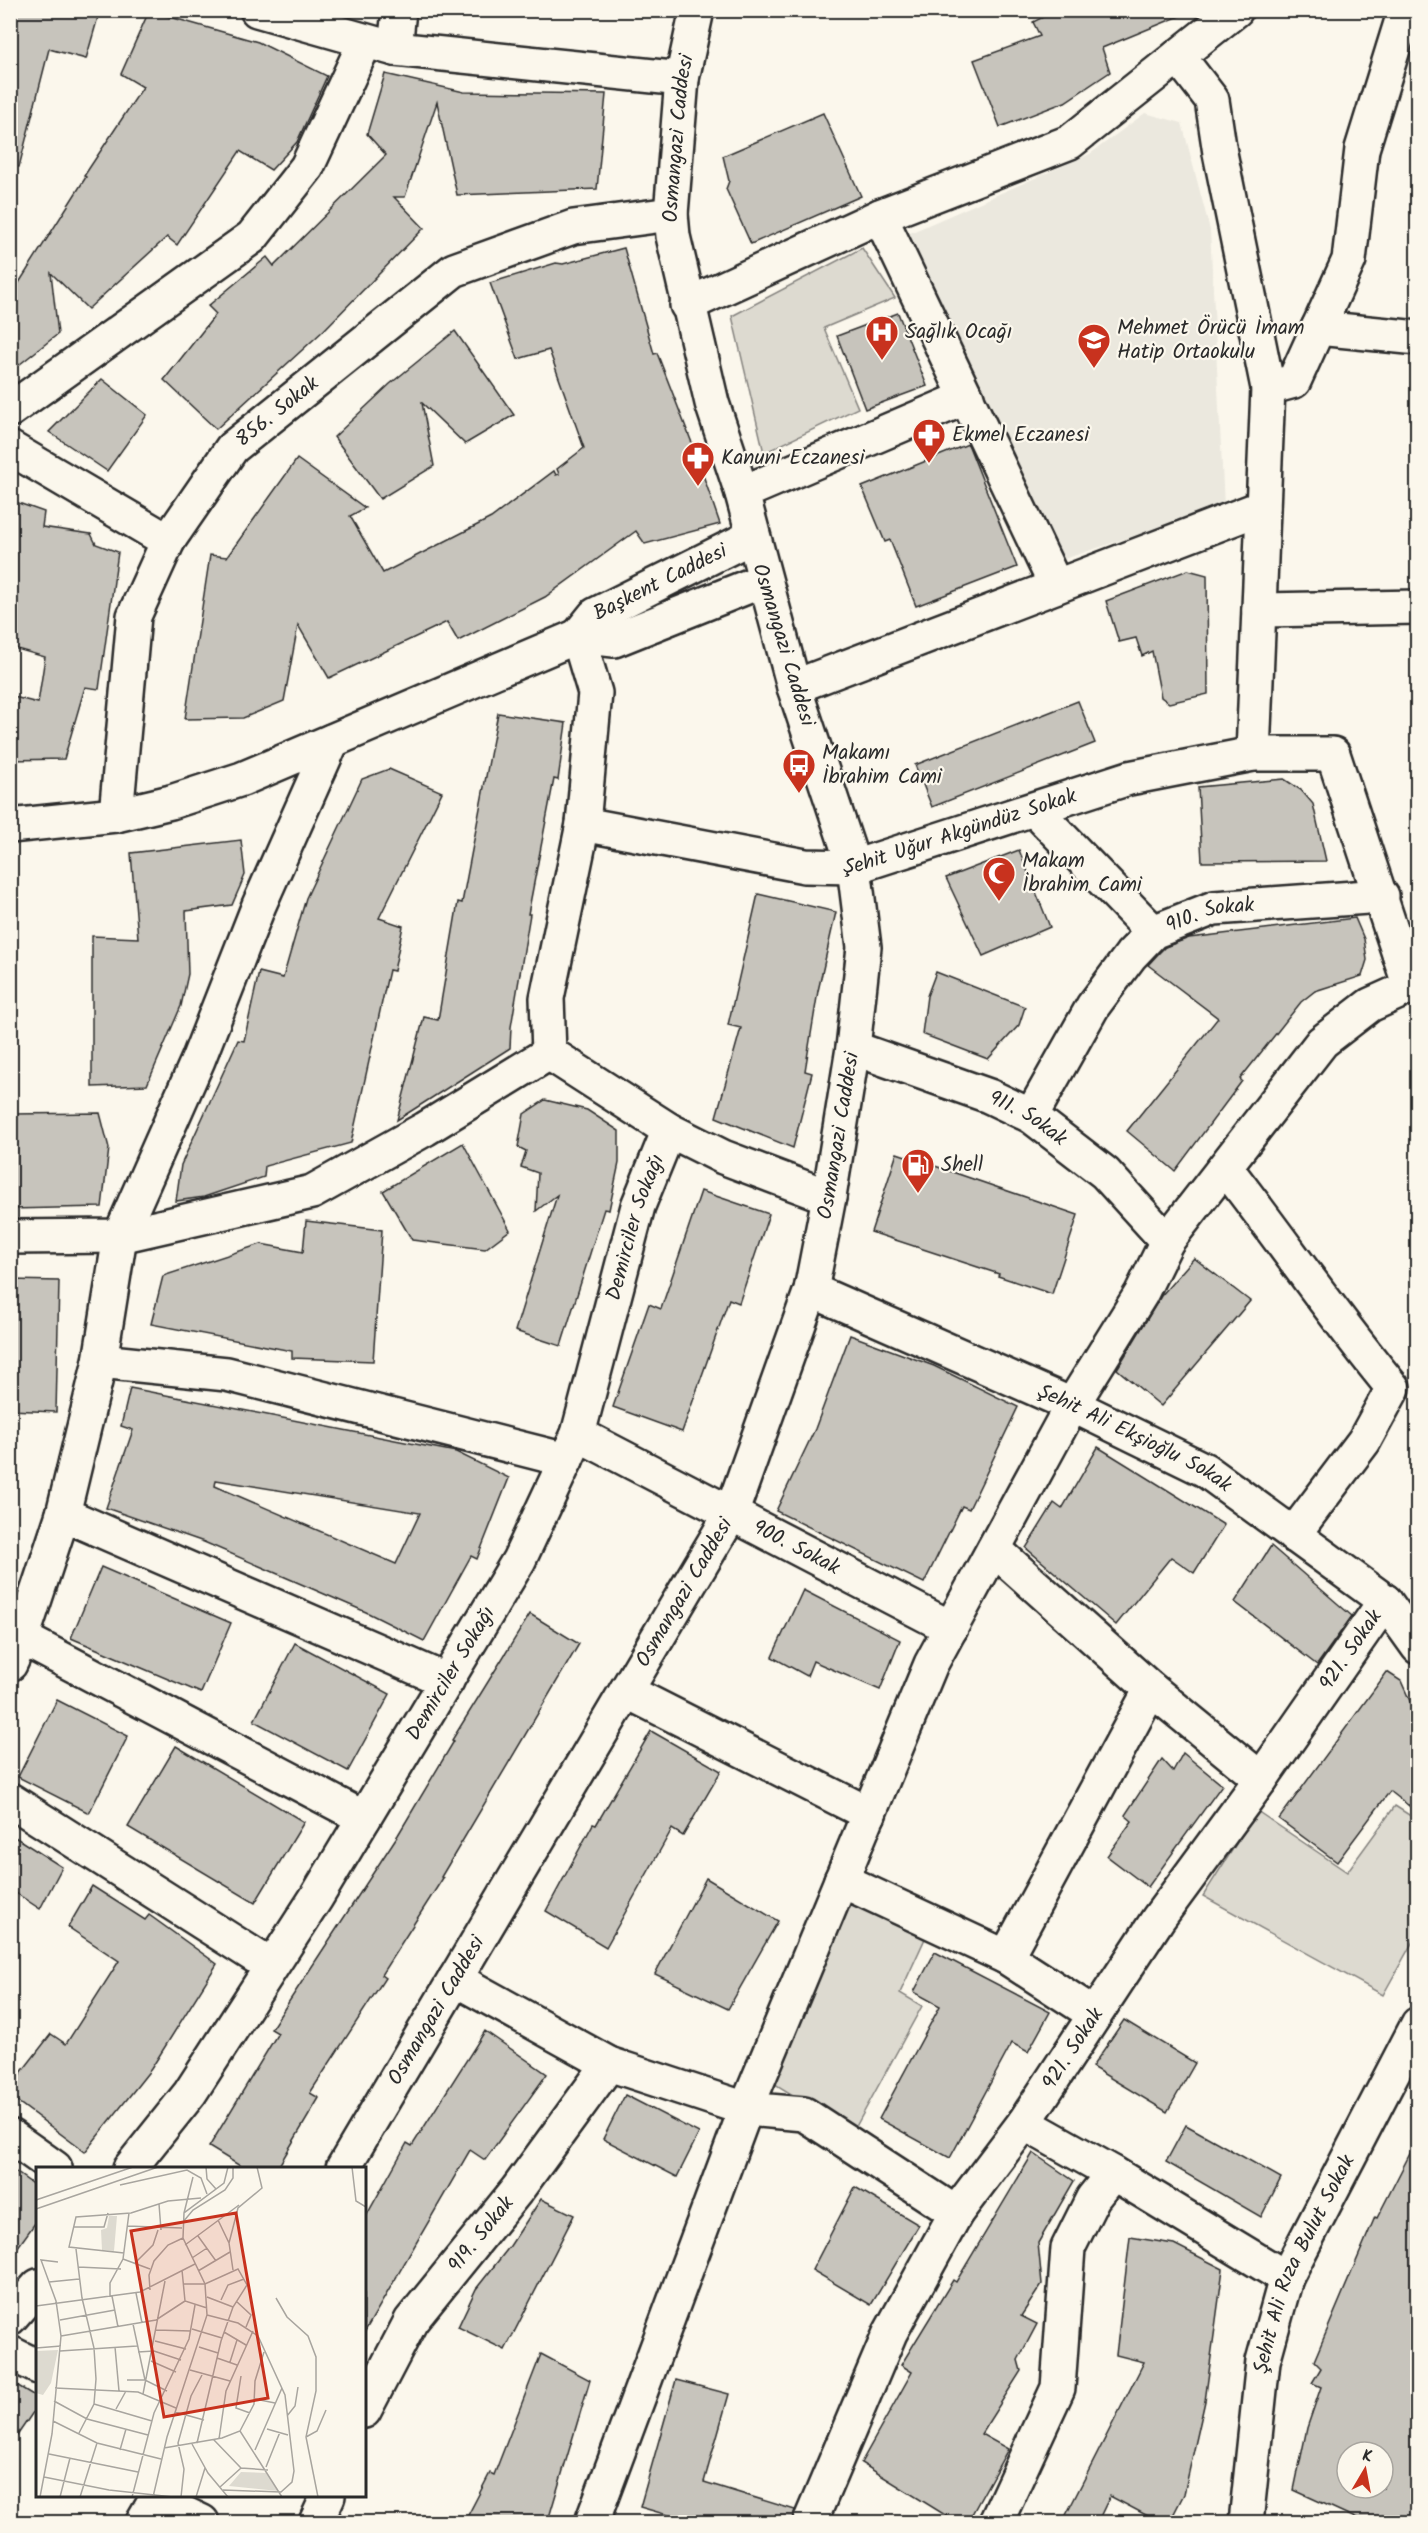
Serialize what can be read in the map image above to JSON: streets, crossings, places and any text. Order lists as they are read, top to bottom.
{
  "streets": {
    "street": [
      "Osmangazi Caddesi",
      "856. Sokak",
      "Başkent Caddesi",
      "Şehit Uğur Akgündüz Sokak",
      "910. Sokak",
      "911. Sokak",
      "Demirciler Sokağı",
      "Şehit Ali Ekşioğlu Sokak",
      "900. Sokak",
      "921. Sokak",
      "919. Sokak",
      "Şehit Ali Rıza Bulut Sokak"
    ]
  },
  "crossings": [
    ["Osmangazi Caddesi", "856. Sokak"],
    ["Osmangazi Caddesi", "Başkent Caddesi"],
    ["Osmangazi Caddesi", "Şehit Uğur Akgündüz Sokak"],
    ["Osmangazi Caddesi", "911. Sokak"],
    ["Osmangazi Caddesi", "Şehit Ali Ekşioğlu Sokak"],
    ["Osmangazi Caddesi", "900. Sokak"],
    ["Şehit Uğur Akgündüz Sokak", "910. Sokak"],
    ["910. Sokak", "911. Sokak"],
    ["Demirciler Sokağı", "900. Sokak"],
    ["Şehit Ali Ekşioğlu Sokak", "921. Sokak"]
  ],
  "places": {
    "hospital": ["Sağlık Ocağı"],
    "school or university": ["Mehmet Örücü İmam Hatip Ortaokulu"],
    "pharmacy": ["Ekmel Eczanesi", "Kanuni Eczanesi"],
    "bus stop": ["Makamı İbrahim Cami"],
    "mosque": ["Makam İbrahim Cami"],
    "fuel station": ["Shell"]
  },
  "north": "top"
}
